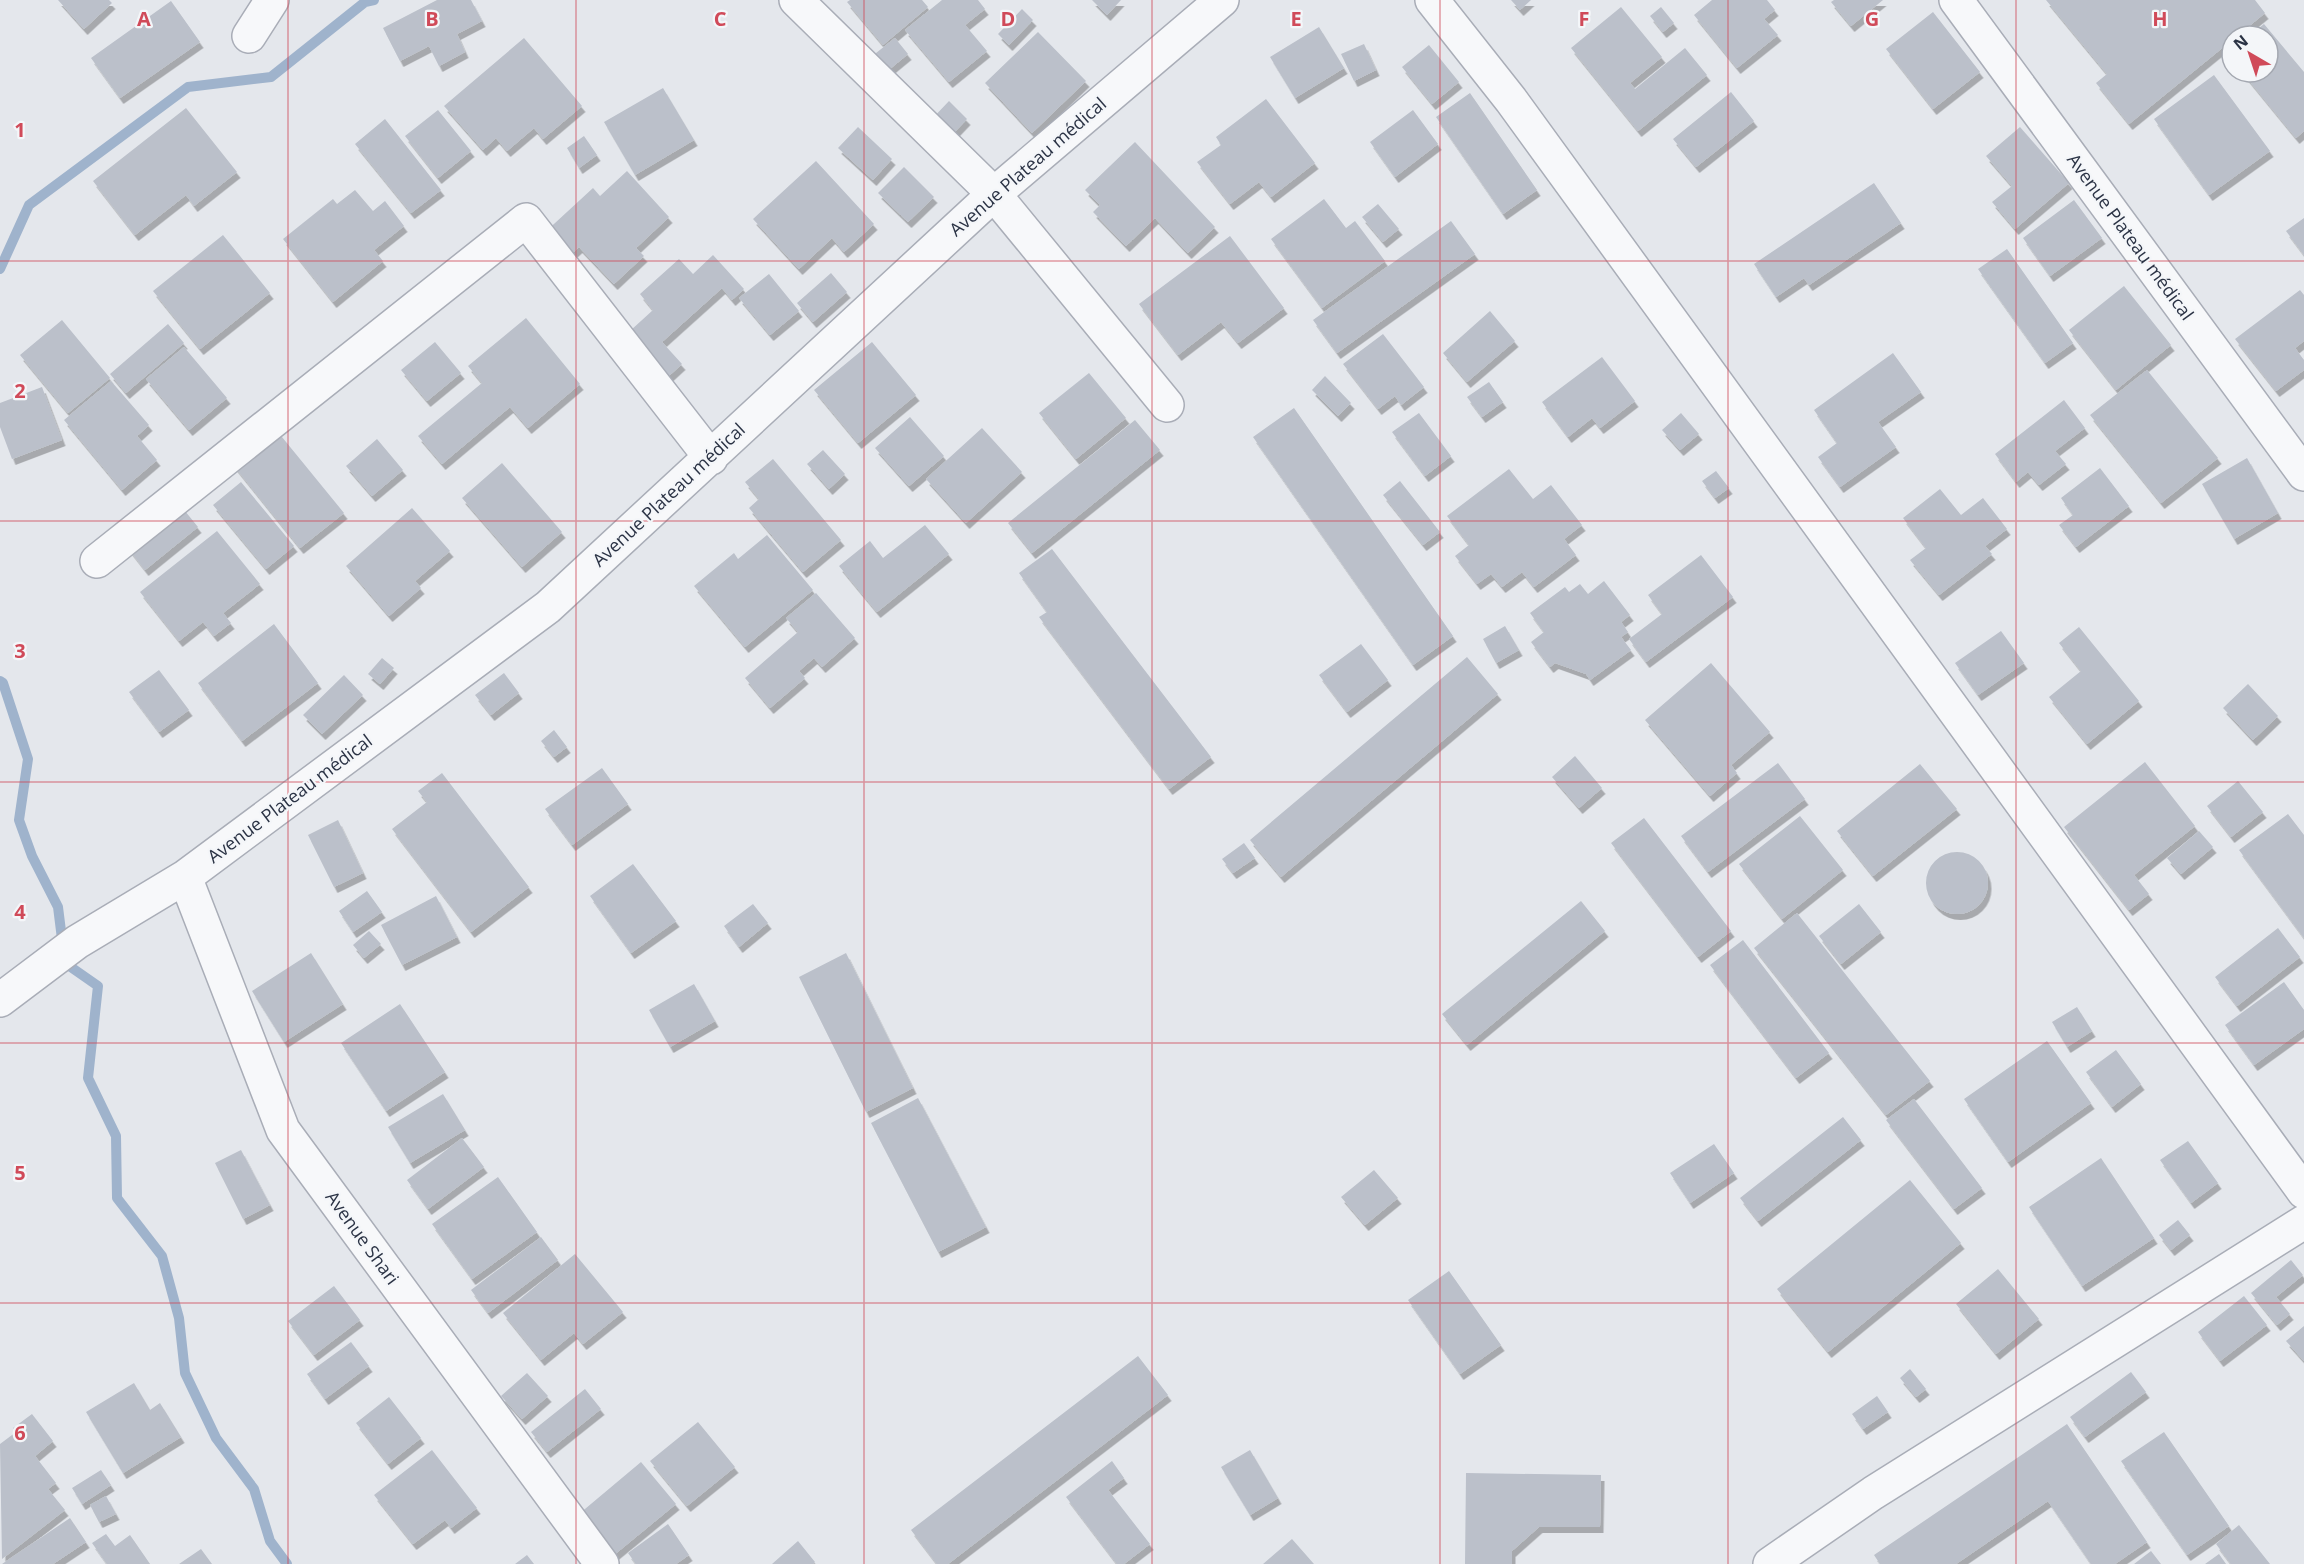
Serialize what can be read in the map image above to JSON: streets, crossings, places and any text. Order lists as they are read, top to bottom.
{
  "streets": {
    "street": ["Avenue Plateau médical", "Avenue Shari"]
  },
  "crossings": [
    ["Avenue Plateau médical", "Avenue Shari"]
  ],
  "north": "top left",
  "grid": {
    "columns": [
      "A",
      "B",
      "C",
      "D",
      "E",
      "F",
      "G",
      "H"
    ],
    "rows": [
      "1",
      "2",
      "3",
      "4",
      "5",
      "6"
    ]
  }
}
